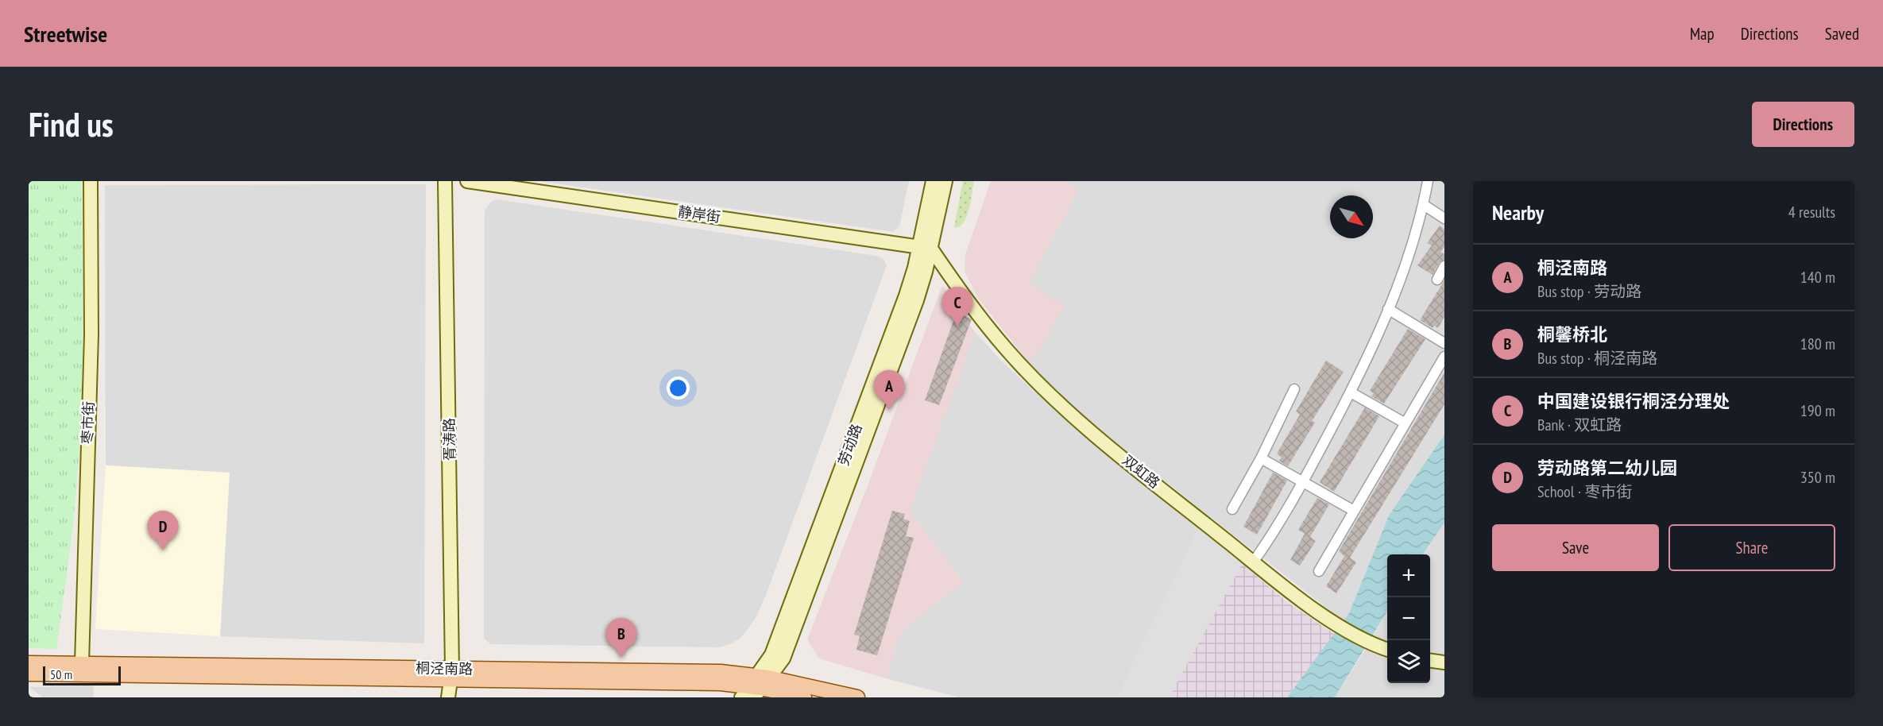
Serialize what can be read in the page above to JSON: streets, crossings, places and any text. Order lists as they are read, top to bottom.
{
  "streets": {
    "main road": ["桐泾南路"],
    "street": [
      "静岸街",
      "枣市街",
      "胥涛路",
      "劳动路",
      "双虹路"
    ]
  },
  "crossings": [
    ["静岸街", "劳动路"],
    ["静岸街", "双虹路"],
    ["枣市街", "桐泾南路"],
    ["胥涛路", "桐泾南路"],
    ["劳动路", "双虹路"],
    ["劳动路", "桐泾南路"]
  ],
  "scale_bar": "50 m",
  "north": "bottom right",
  "page": {
    "header": "Streetwise",
    "nav": ["Map", "Directions", "Saved"],
    "buttons": [
      "Directions",
      ["Save", "Share"]
    ],
    "title": "Find us",
    "heading": ["Nearby", "4 results"],
    "list": [
      {
        "mark": "A",
        "name": "桐泾南路",
        "note": "Bus stop · 劳动路",
        "value": "140 m"
      },
      {
        "mark": "B",
        "name": "桐馨桥北",
        "note": "Bus stop · 桐泾南路",
        "value": "180 m"
      },
      {
        "mark": "C",
        "name": "中国建设银行桐泾分理处",
        "note": "Bank · 双虹路",
        "value": "190 m"
      },
      {
        "mark": "D",
        "name": "劳动路第二幼儿园",
        "note": "School · 枣市街",
        "value": "350 m"
      }
    ],
    "pins": [
      "C",
      "A",
      "D",
      "B"
    ],
    "map_buttons": ["+", "−"],
    "scale": "50 m"
  }
}
